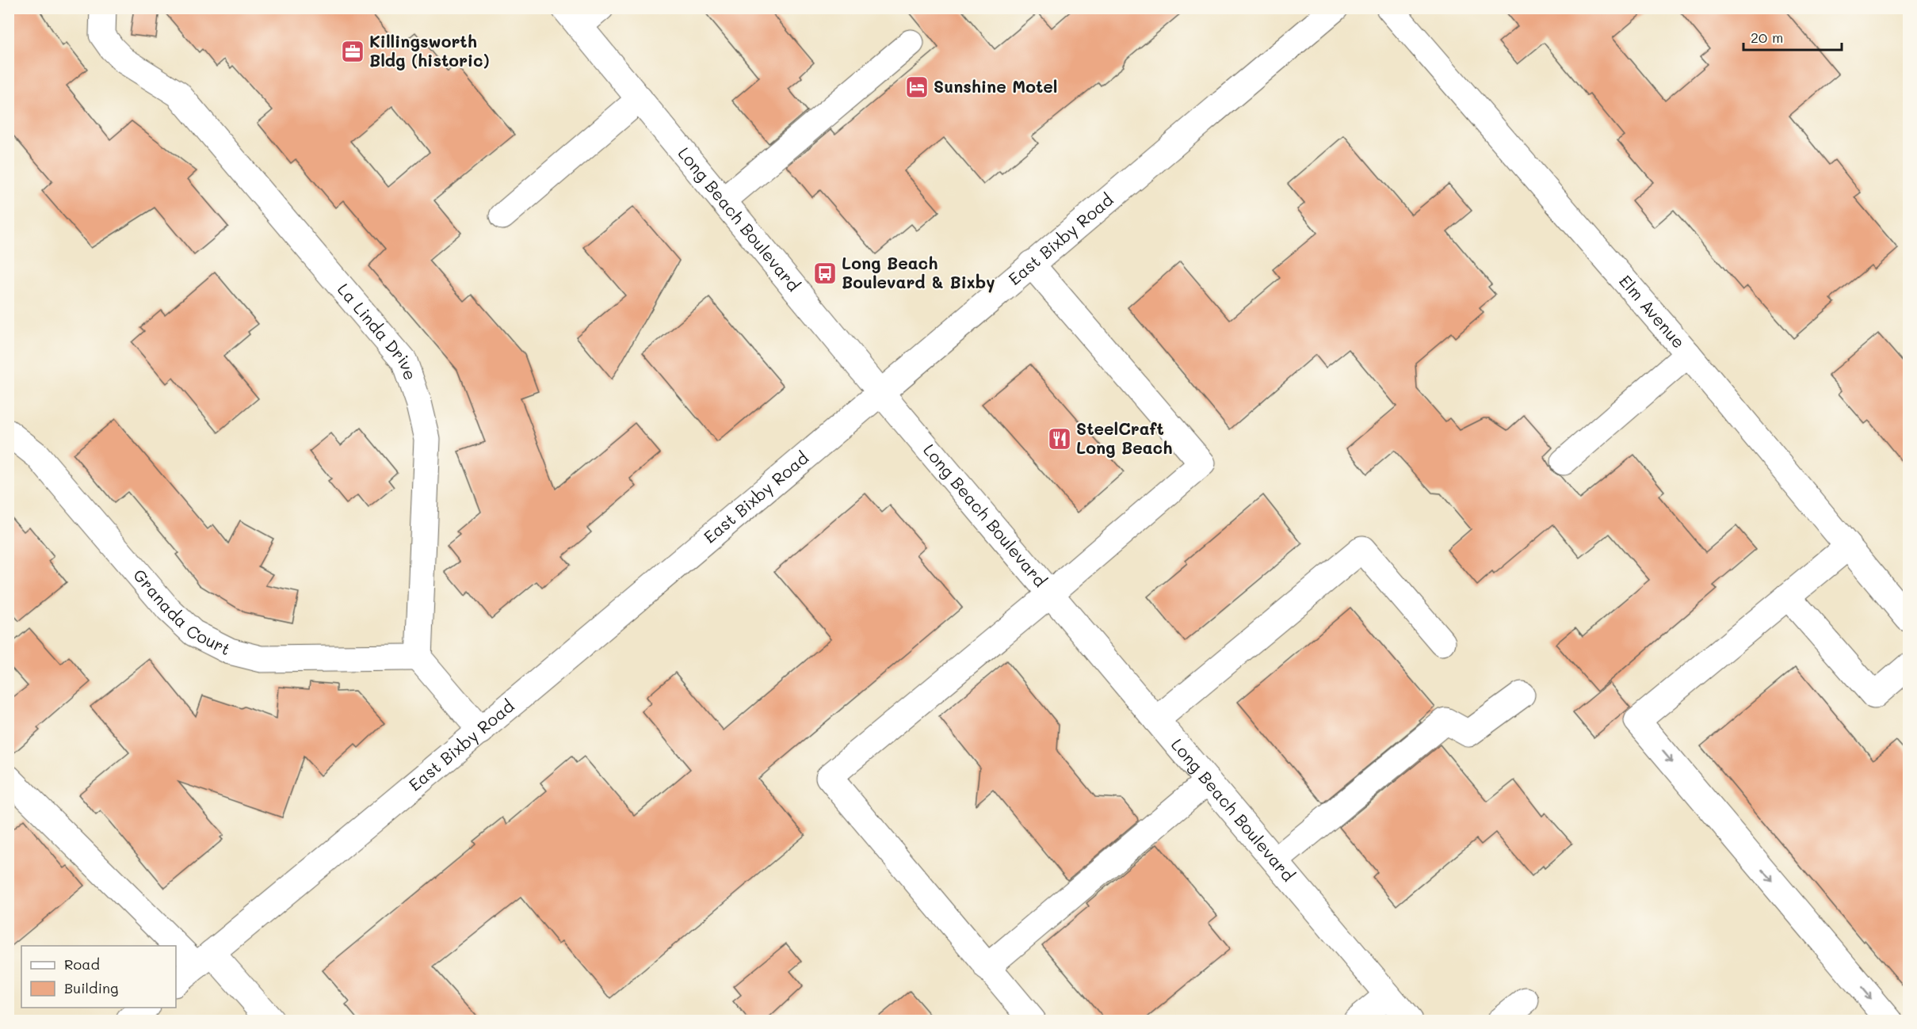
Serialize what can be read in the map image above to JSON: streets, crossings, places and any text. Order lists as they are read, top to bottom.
{
  "streets": {
    "street": [
      "Long Beach Boulevard",
      "East Bixby Road",
      "Elm Avenue",
      "La Linda Drive",
      "Granada Court"
    ]
  },
  "crossings": [
    ["Long Beach Boulevard", "East Bixby Road"],
    ["La Linda Drive", "Granada Court"]
  ],
  "places": {
    "office": ["Killingsworth Bldg (historic)"],
    "hotel": ["Sunshine Motel"],
    "bus stop": ["Long Beach Boulevard & Bixby"],
    "restaurant": ["SteelCraft Long Beach"]
  },
  "legend": ["Road", "Building"],
  "scale_bar": "20 m"
}
